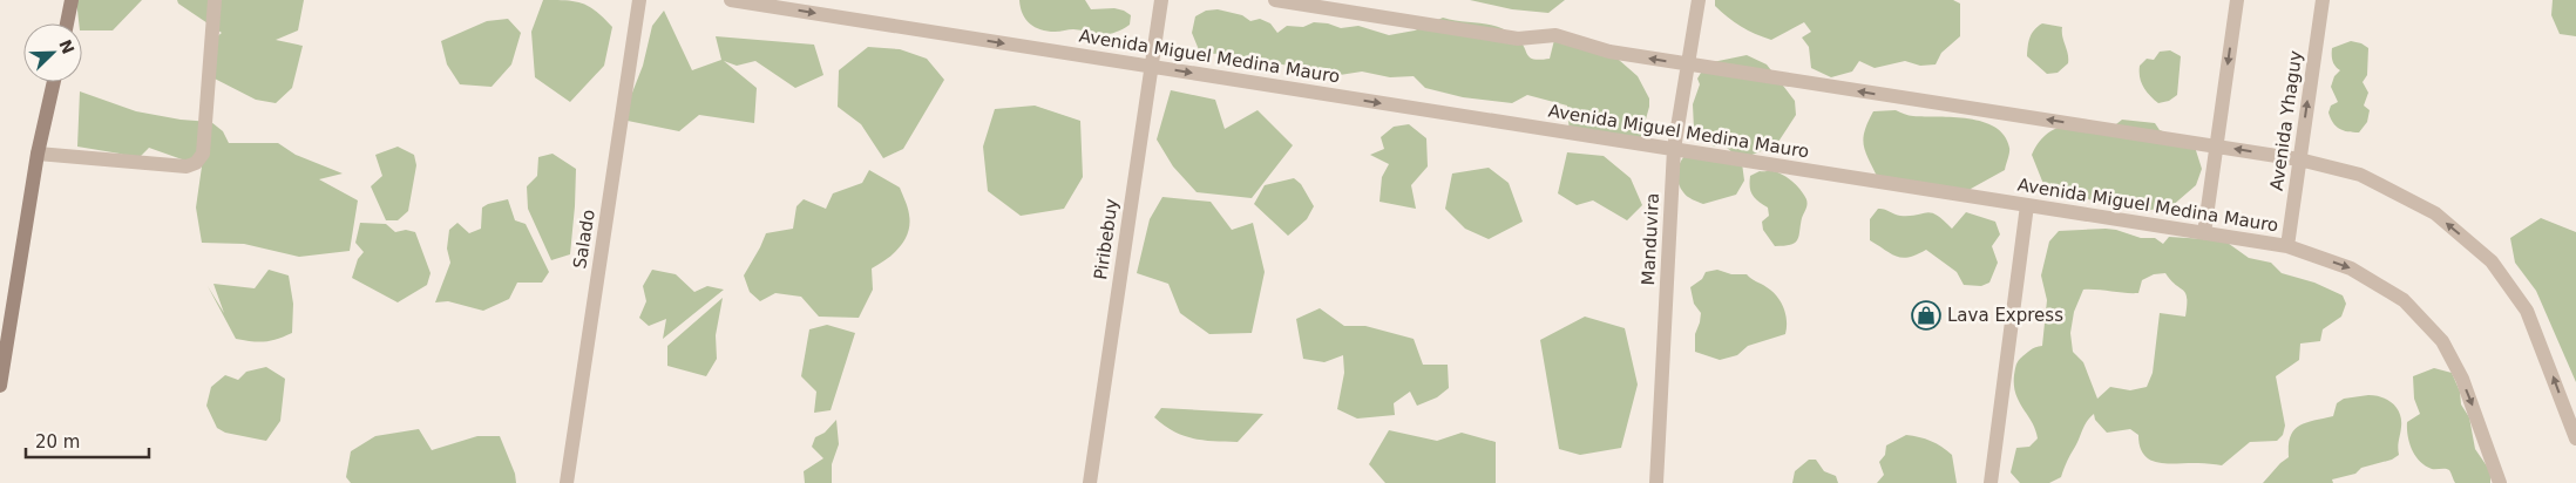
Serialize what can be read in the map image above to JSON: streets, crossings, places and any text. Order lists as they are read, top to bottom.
{
  "streets": {
    "street": [
      "Avenida Miguel Medina Mauro",
      "Avenida Yhaguy",
      "Salado",
      "Piribebuy",
      "Manduvira"
    ]
  },
  "crossings": [
    ["Avenida Miguel Medina Mauro", "Avenida Yhaguy"],
    ["Avenida Miguel Medina Mauro", "Piribebuy"],
    ["Avenida Miguel Medina Mauro", "Manduvira"]
  ],
  "places": {
    "shop": ["Lava Express"]
  },
  "scale_bar": "20 m",
  "north": "top right"
}
